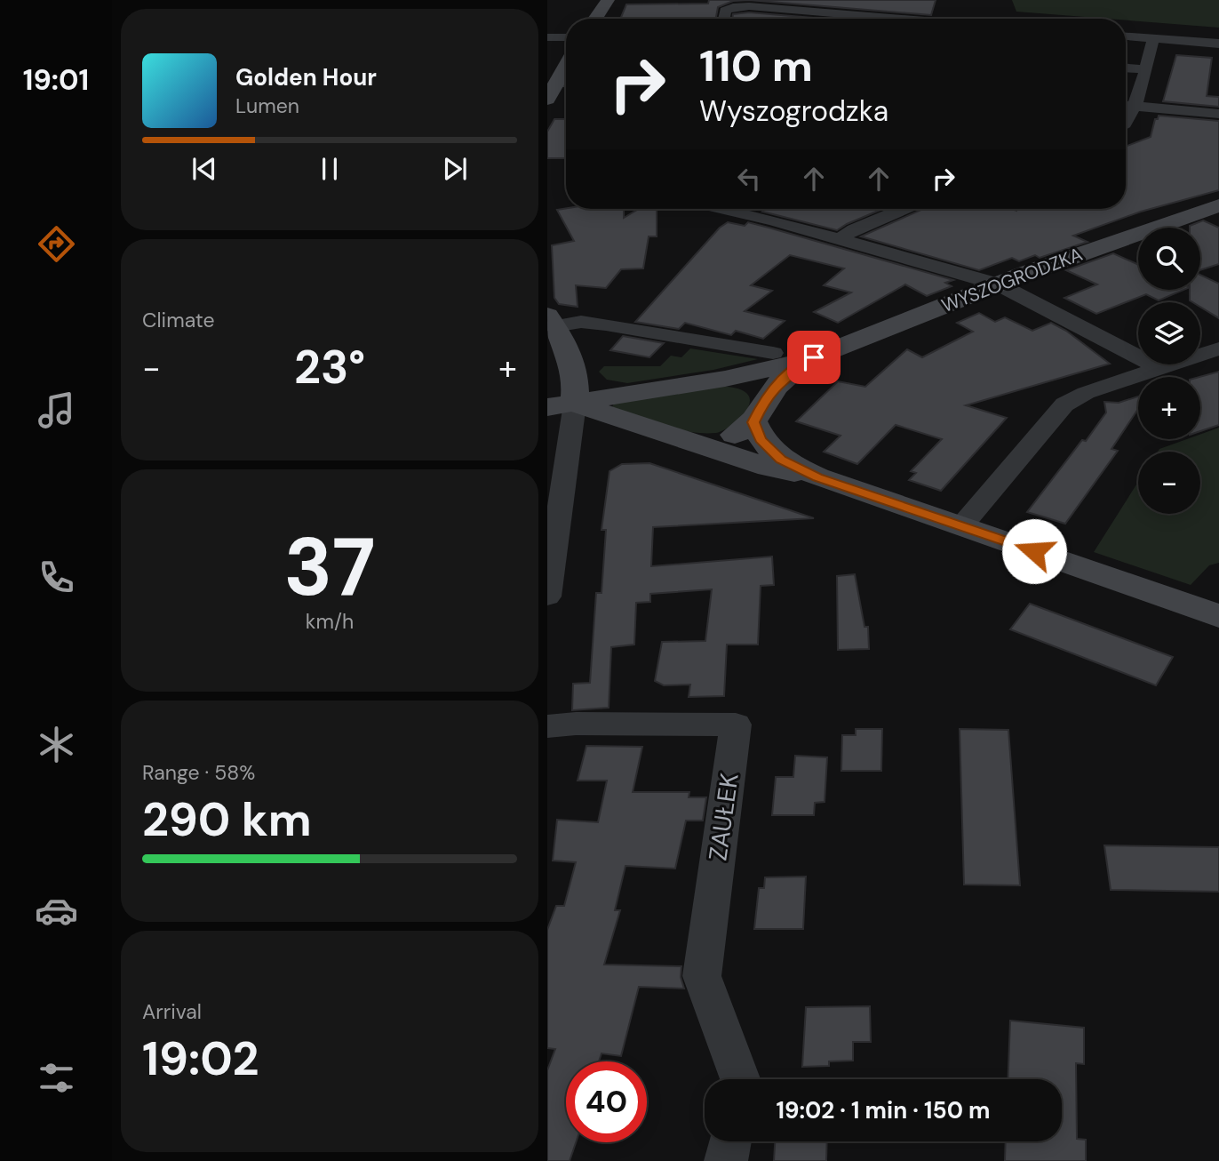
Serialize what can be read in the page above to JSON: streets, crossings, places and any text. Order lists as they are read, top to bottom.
{
  "streets": {
    "main road": ["WYSZOGRODZKA"],
    "street": ["ZAUŁEK"]
  },
  "page": {
    "tabs": "19:01",
    "turn": ["110 m", "Wyszogrodzka"],
    "song": ["Golden Hour", "Lumen"],
    "map_buttons": ["+", "−"],
    "tile": [
      "Climate",
      ["37", "km/h"],
      ["Range · 58%", "290 km"],
      ["Arrival", "19:02"]
    ],
    "heat": ["−", "23°", "+"],
    "limit": "40",
    "trip": "19:02 · 1 min · 150 m"
  }
}
